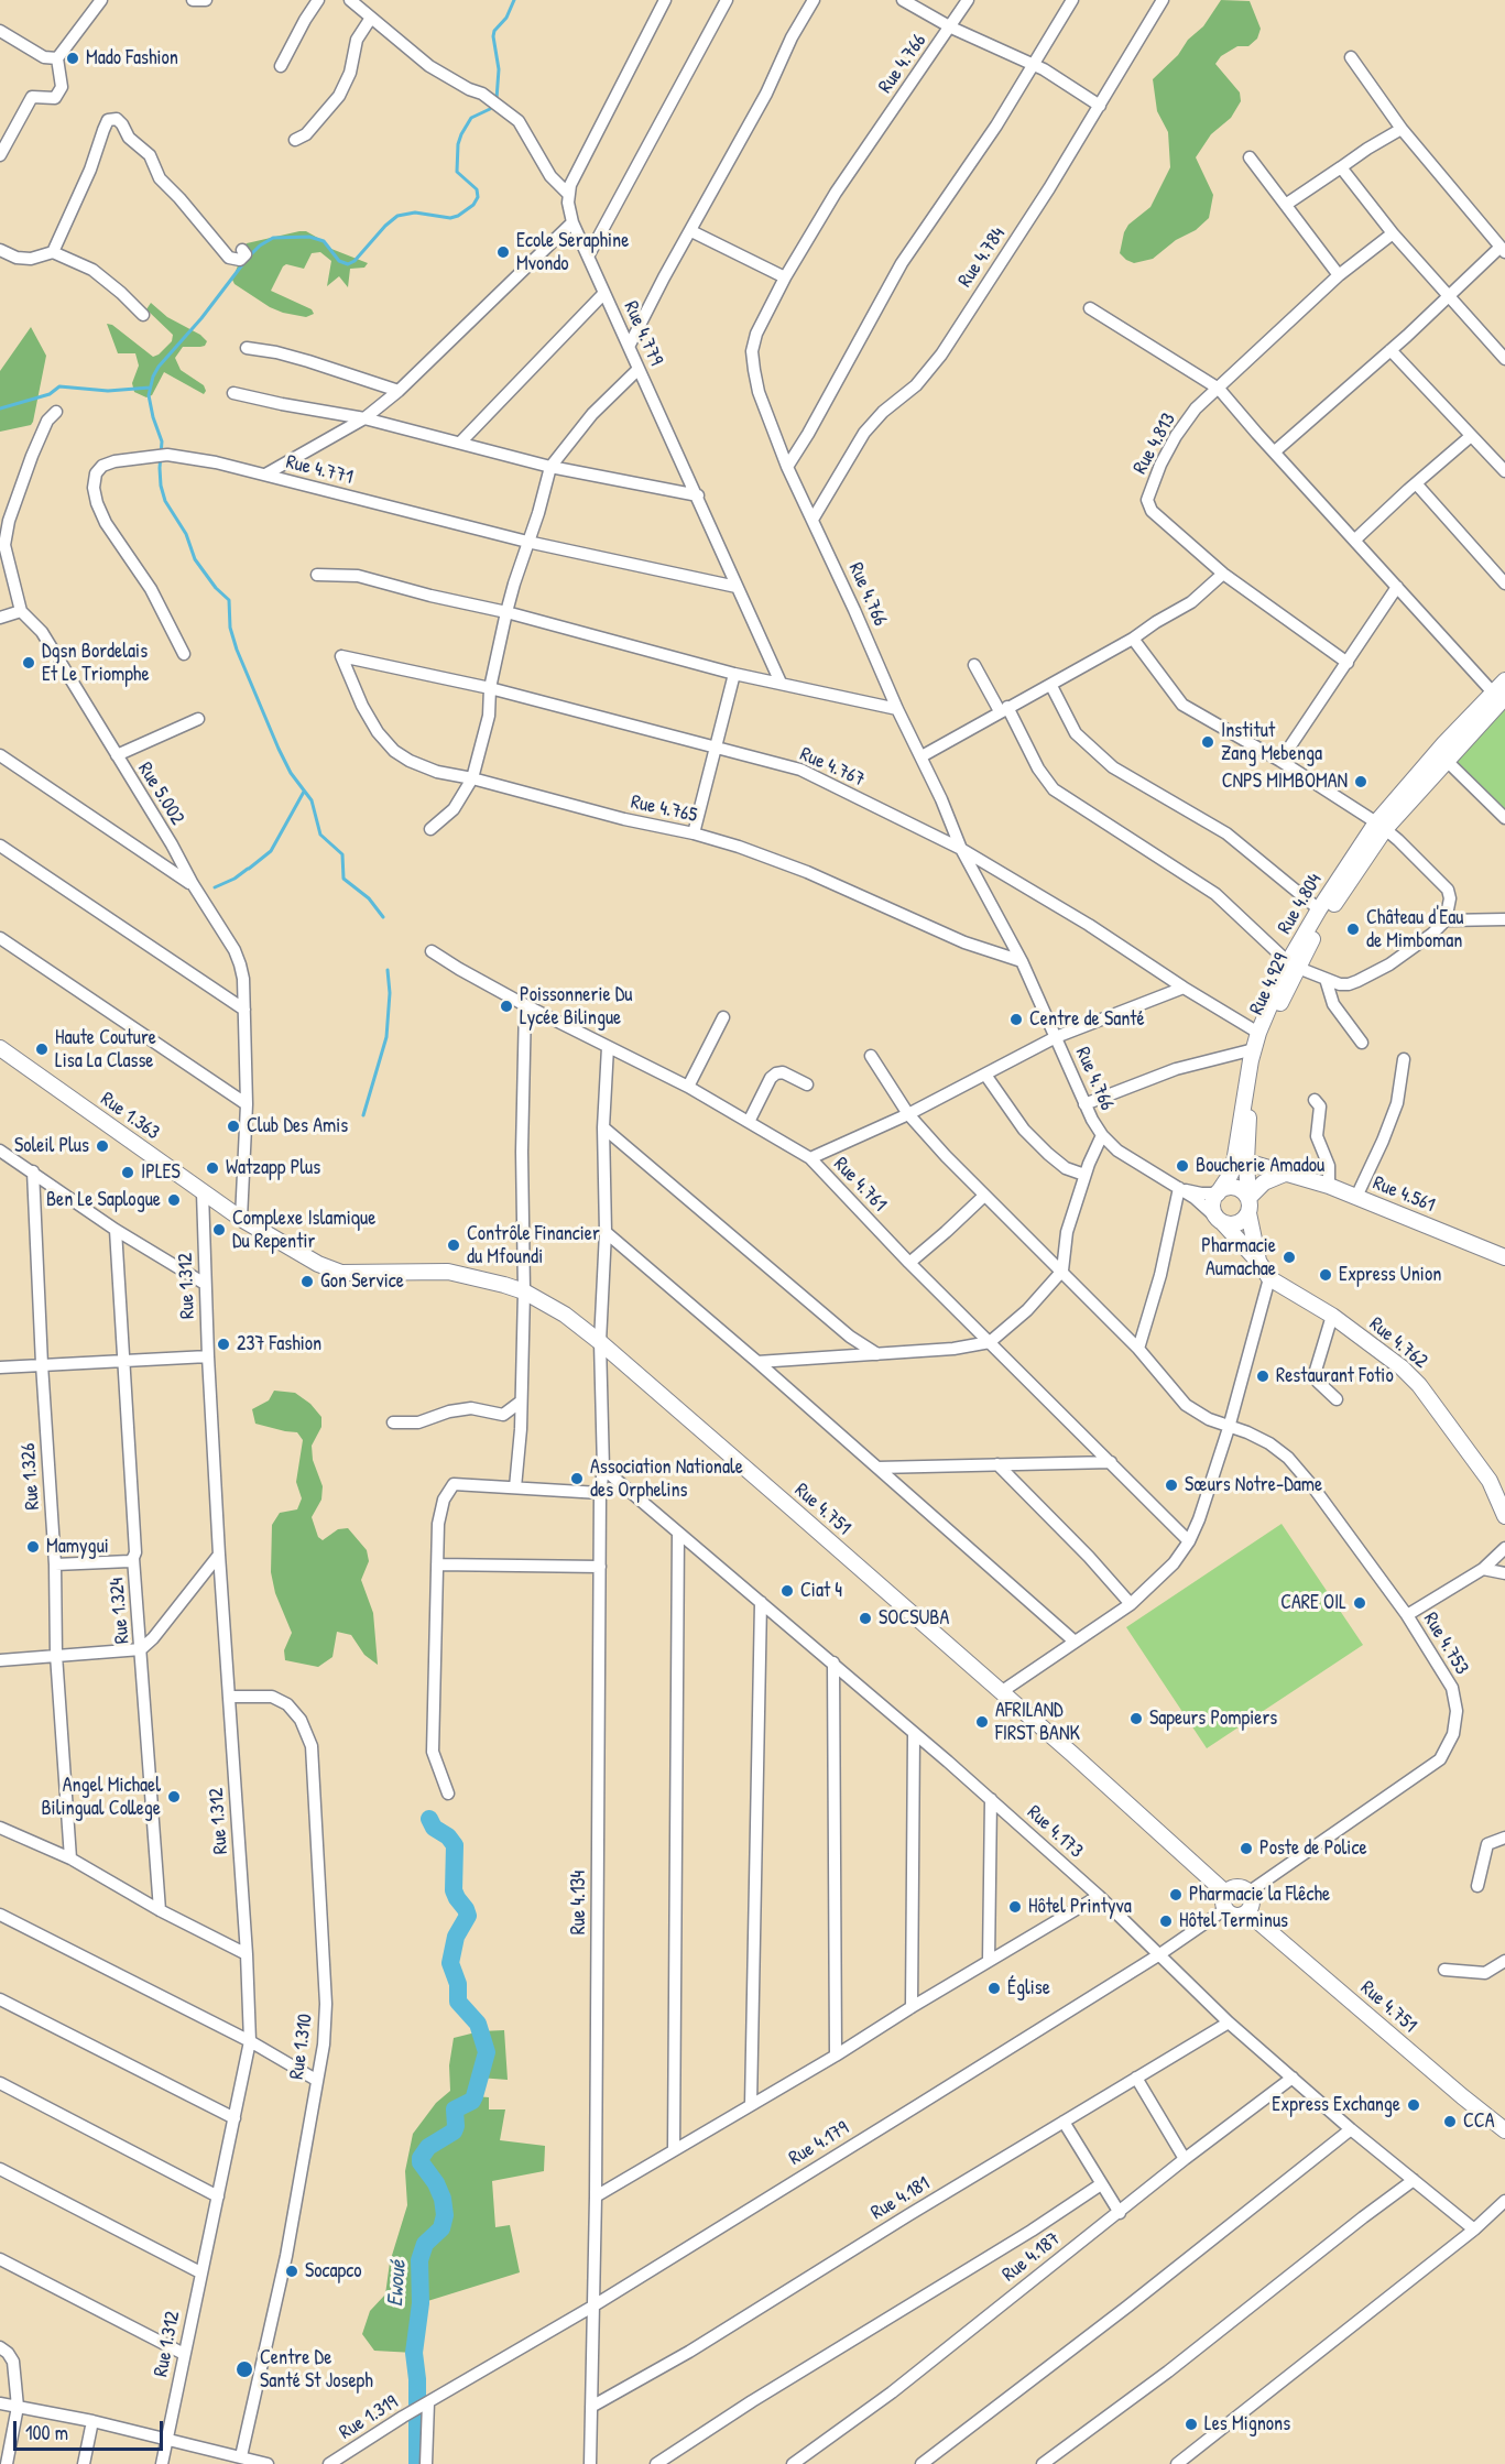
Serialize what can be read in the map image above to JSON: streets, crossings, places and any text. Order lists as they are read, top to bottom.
{
  "streets": {
    "main road": [
      "Rue 4.804",
      "Rue 4.929",
      "Rue 1.363",
      "Rue 4.561",
      "Rue 4.762",
      "Rue 4.751"
    ],
    "street": [
      "Rue 4.766",
      "Rue 4.784",
      "Rue 4.779",
      "Rue 4.813",
      "Rue 4.771",
      "Rue 4.767",
      "Rue 5.002",
      "Rue 4.765",
      "Rue 4.761",
      "Rue 1.312",
      "Rue 1.326",
      "Rue 1.324",
      "Rue 4.753",
      "Rue 4.173",
      "Rue 4.134",
      "Rue 1.310",
      "Rue 4.179",
      "Rue 4.181",
      "Rue 4.187",
      "Rue 1.319"
    ]
  },
  "crossings": [
    ["Rue 4.766", "Rue 4.784"],
    ["Rue 4.766", "Rue 4.767"],
    ["Rue 4.766", "Rue 4.765"],
    ["Rue 4.766", "Rue 4.804"],
    ["Rue 4.766", "Rue 4.929"],
    ["Rue 4.779", "Rue 4.771"],
    ["Rue 4.767", "Rue 4.765"],
    ["Rue 4.767", "Rue 4.804"],
    ["Rue 5.002", "Rue 1.363"],
    ["Rue 4.804", "Rue 4.929"],
    ["Rue 4.929", "Rue 4.561"],
    ["Rue 4.929", "Rue 4.762"],
    ["Rue 1.363", "Rue 1.312"],
    ["Rue 1.363", "Rue 4.751"],
    ["Rue 4.761", "Rue 4.134"],
    ["Rue 1.312", "Rue 1.310"],
    ["Rue 4.751", "Rue 4.753"],
    ["Rue 4.751", "Rue 4.134"],
    ["Rue 4.751", "Rue 4.179"],
    ["Rue 4.753", "Rue 4.179"],
    ["Rue 4.173", "Rue 4.134"],
    ["Rue 4.173", "Rue 4.179"],
    ["Rue 4.173", "Rue 4.181"],
    ["Rue 4.173", "Rue 4.187"],
    ["Rue 4.134", "Rue 4.179"],
    ["Rue 4.134", "Rue 4.181"],
    ["Rue 4.179", "Rue 1.319"]
  ],
  "water": ["Ewoué"],
  "places": [
    "Mado Fashion",
    "Ecole Seraphine Mvondo",
    "Dgsn Bordelais Et Le Triomphe",
    "Institut Zang Mebenga",
    "CNPS MIMBOMAN",
    "Château d'Eau de Mimboman",
    "Poissonnerie Du Lycée Bilingue",
    "Centre de Santé",
    "Haute Couture Lisa La Classe",
    "Club Des Amis",
    "Soleil Plus",
    "Boucherie Amadou",
    "Watzapp Plus",
    "IPLES",
    "Ben Le Saplogue",
    "Complexe Islamique Du Repentir",
    "Contrôle Financier du Mfoundi",
    "Pharmacie Aumachae",
    "Express Union",
    "Gon Service",
    "237 Fashion",
    "Restaurant Fotio",
    "Association Nationale des Orphelins",
    "Sœurs Notre-Dame",
    "Mamygui",
    "Ciat 4",
    "CARE OIL",
    "SOCSUBA",
    "Sapeurs Pompiers",
    "AFRILAND FIRST BANK",
    "Angel Michael Bilingual College",
    "Poste de Police",
    "Pharmacie la Flêche",
    "Hôtel Printyva",
    "Hôtel Terminus",
    "Église",
    "Express Exchange",
    "CCA",
    "Socapco",
    "Centre De Santé St Joseph",
    "Les Mignons"
  ],
  "scale_bar": "100 m"
}
